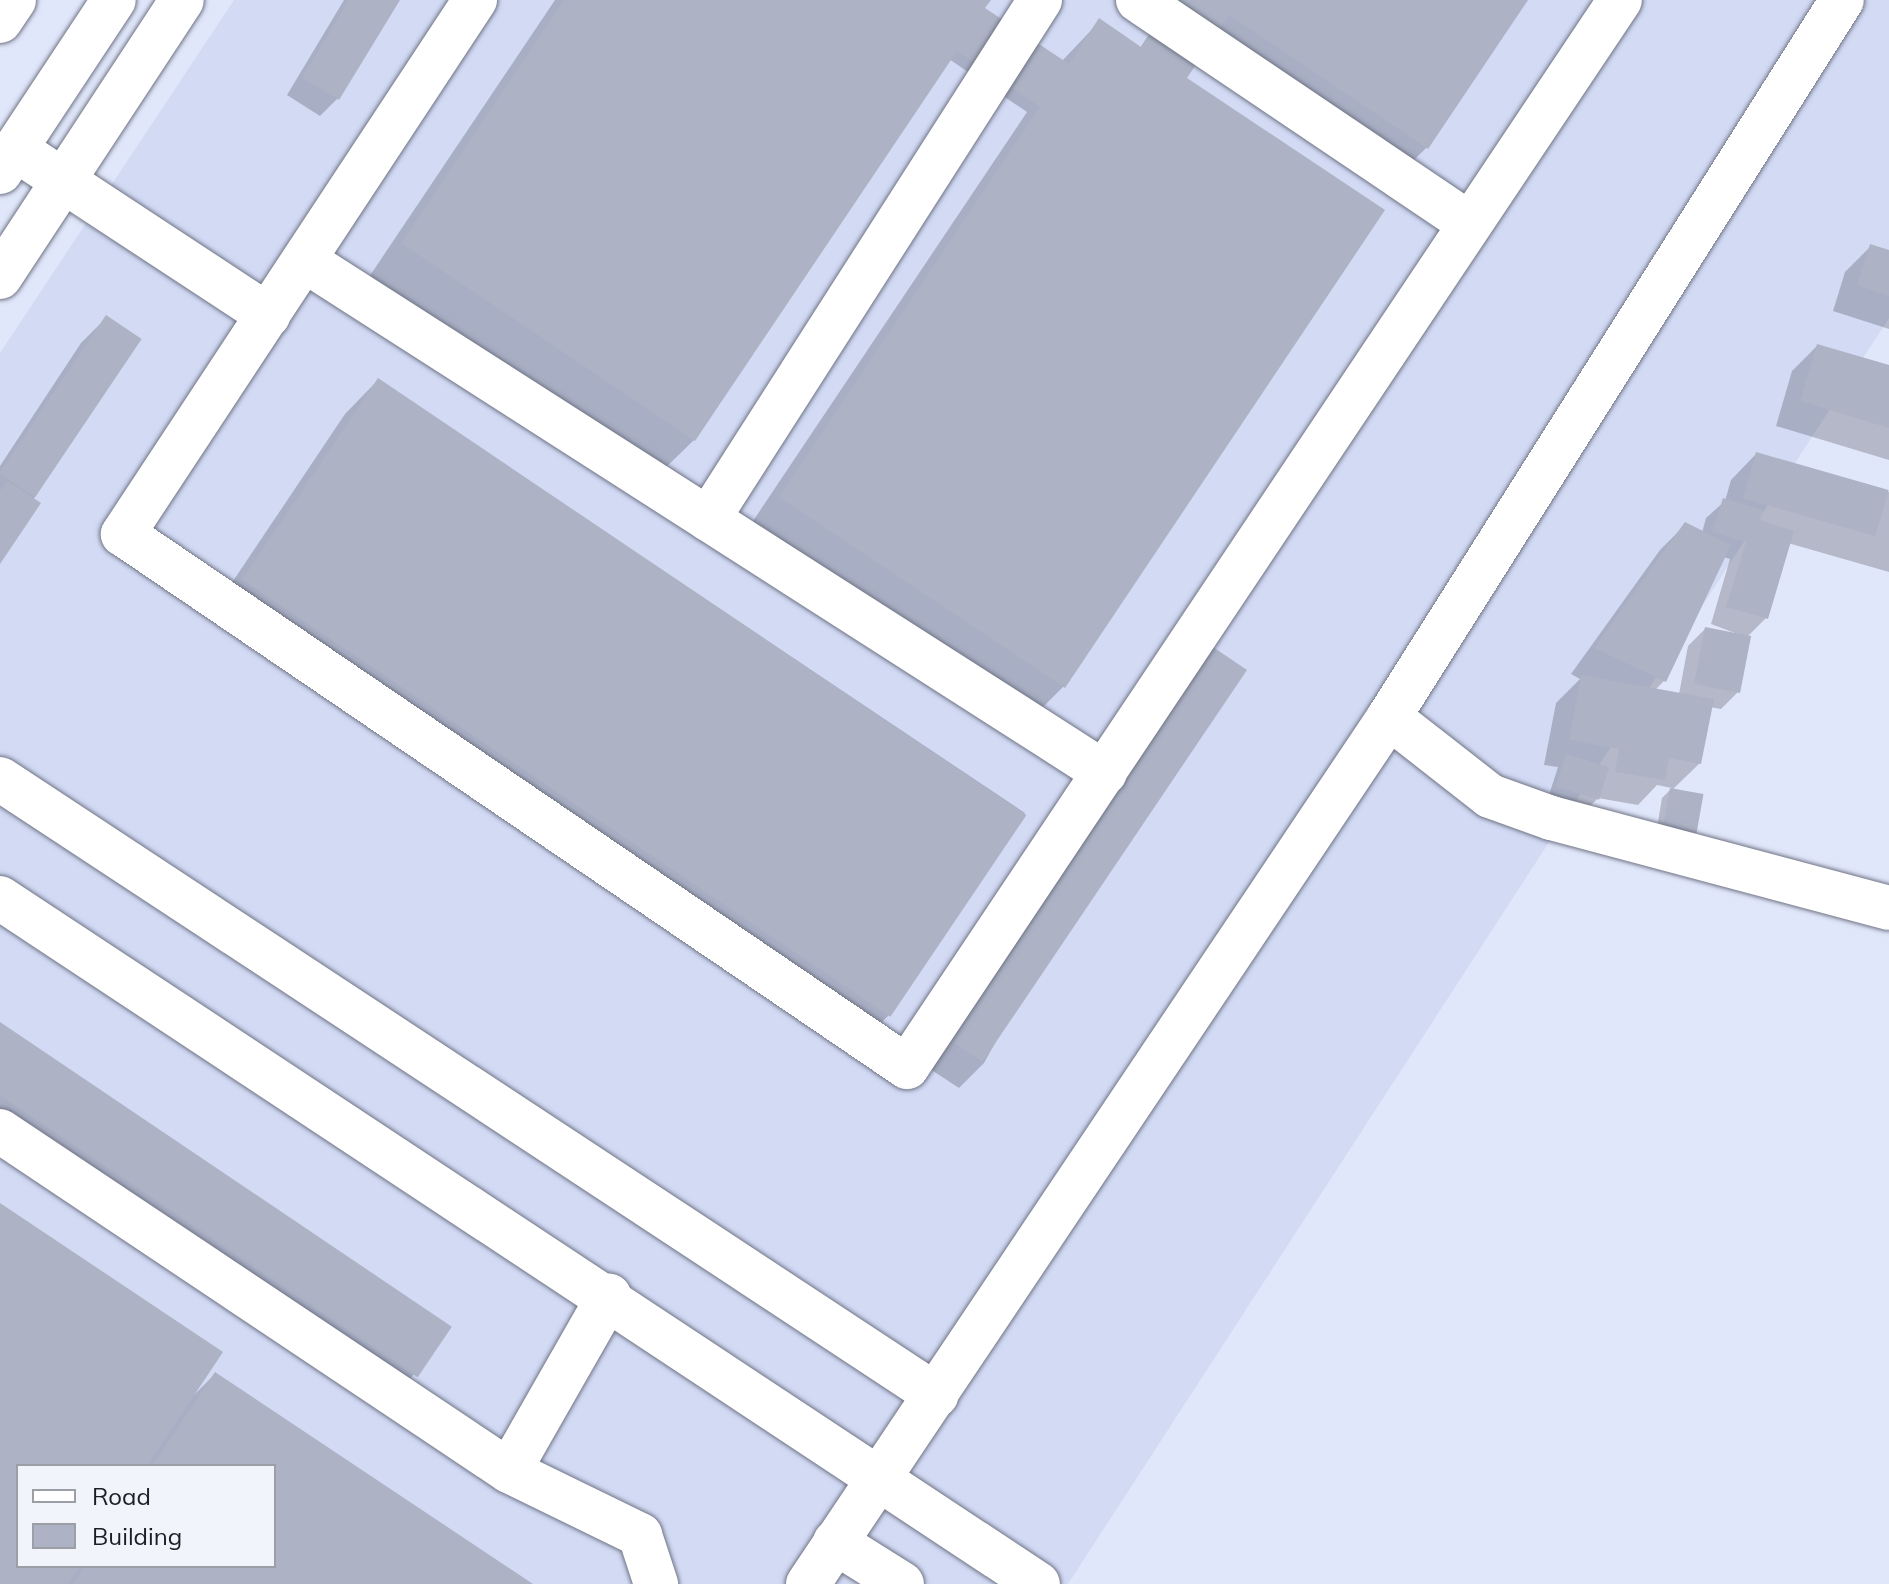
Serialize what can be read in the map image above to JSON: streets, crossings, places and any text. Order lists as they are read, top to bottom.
{
  "legend": ["Road", "Building"]
}
